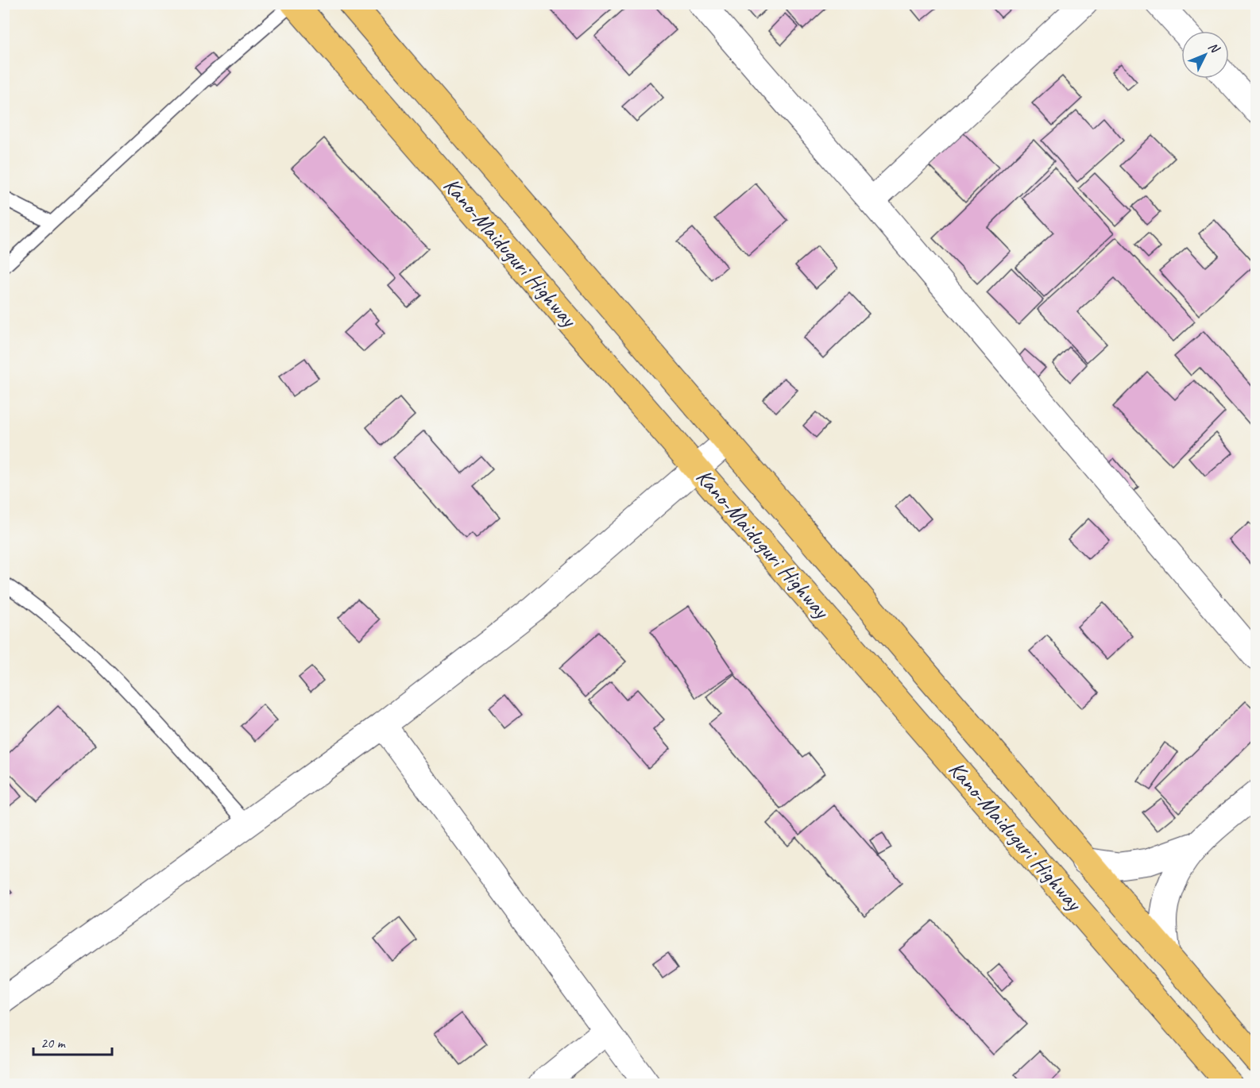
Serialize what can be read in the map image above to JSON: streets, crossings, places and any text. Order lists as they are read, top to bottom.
{
  "streets": {
    "highway": ["Kano-Maiduguri Highway"]
  },
  "scale_bar": "20 m",
  "north": "top right"
}
